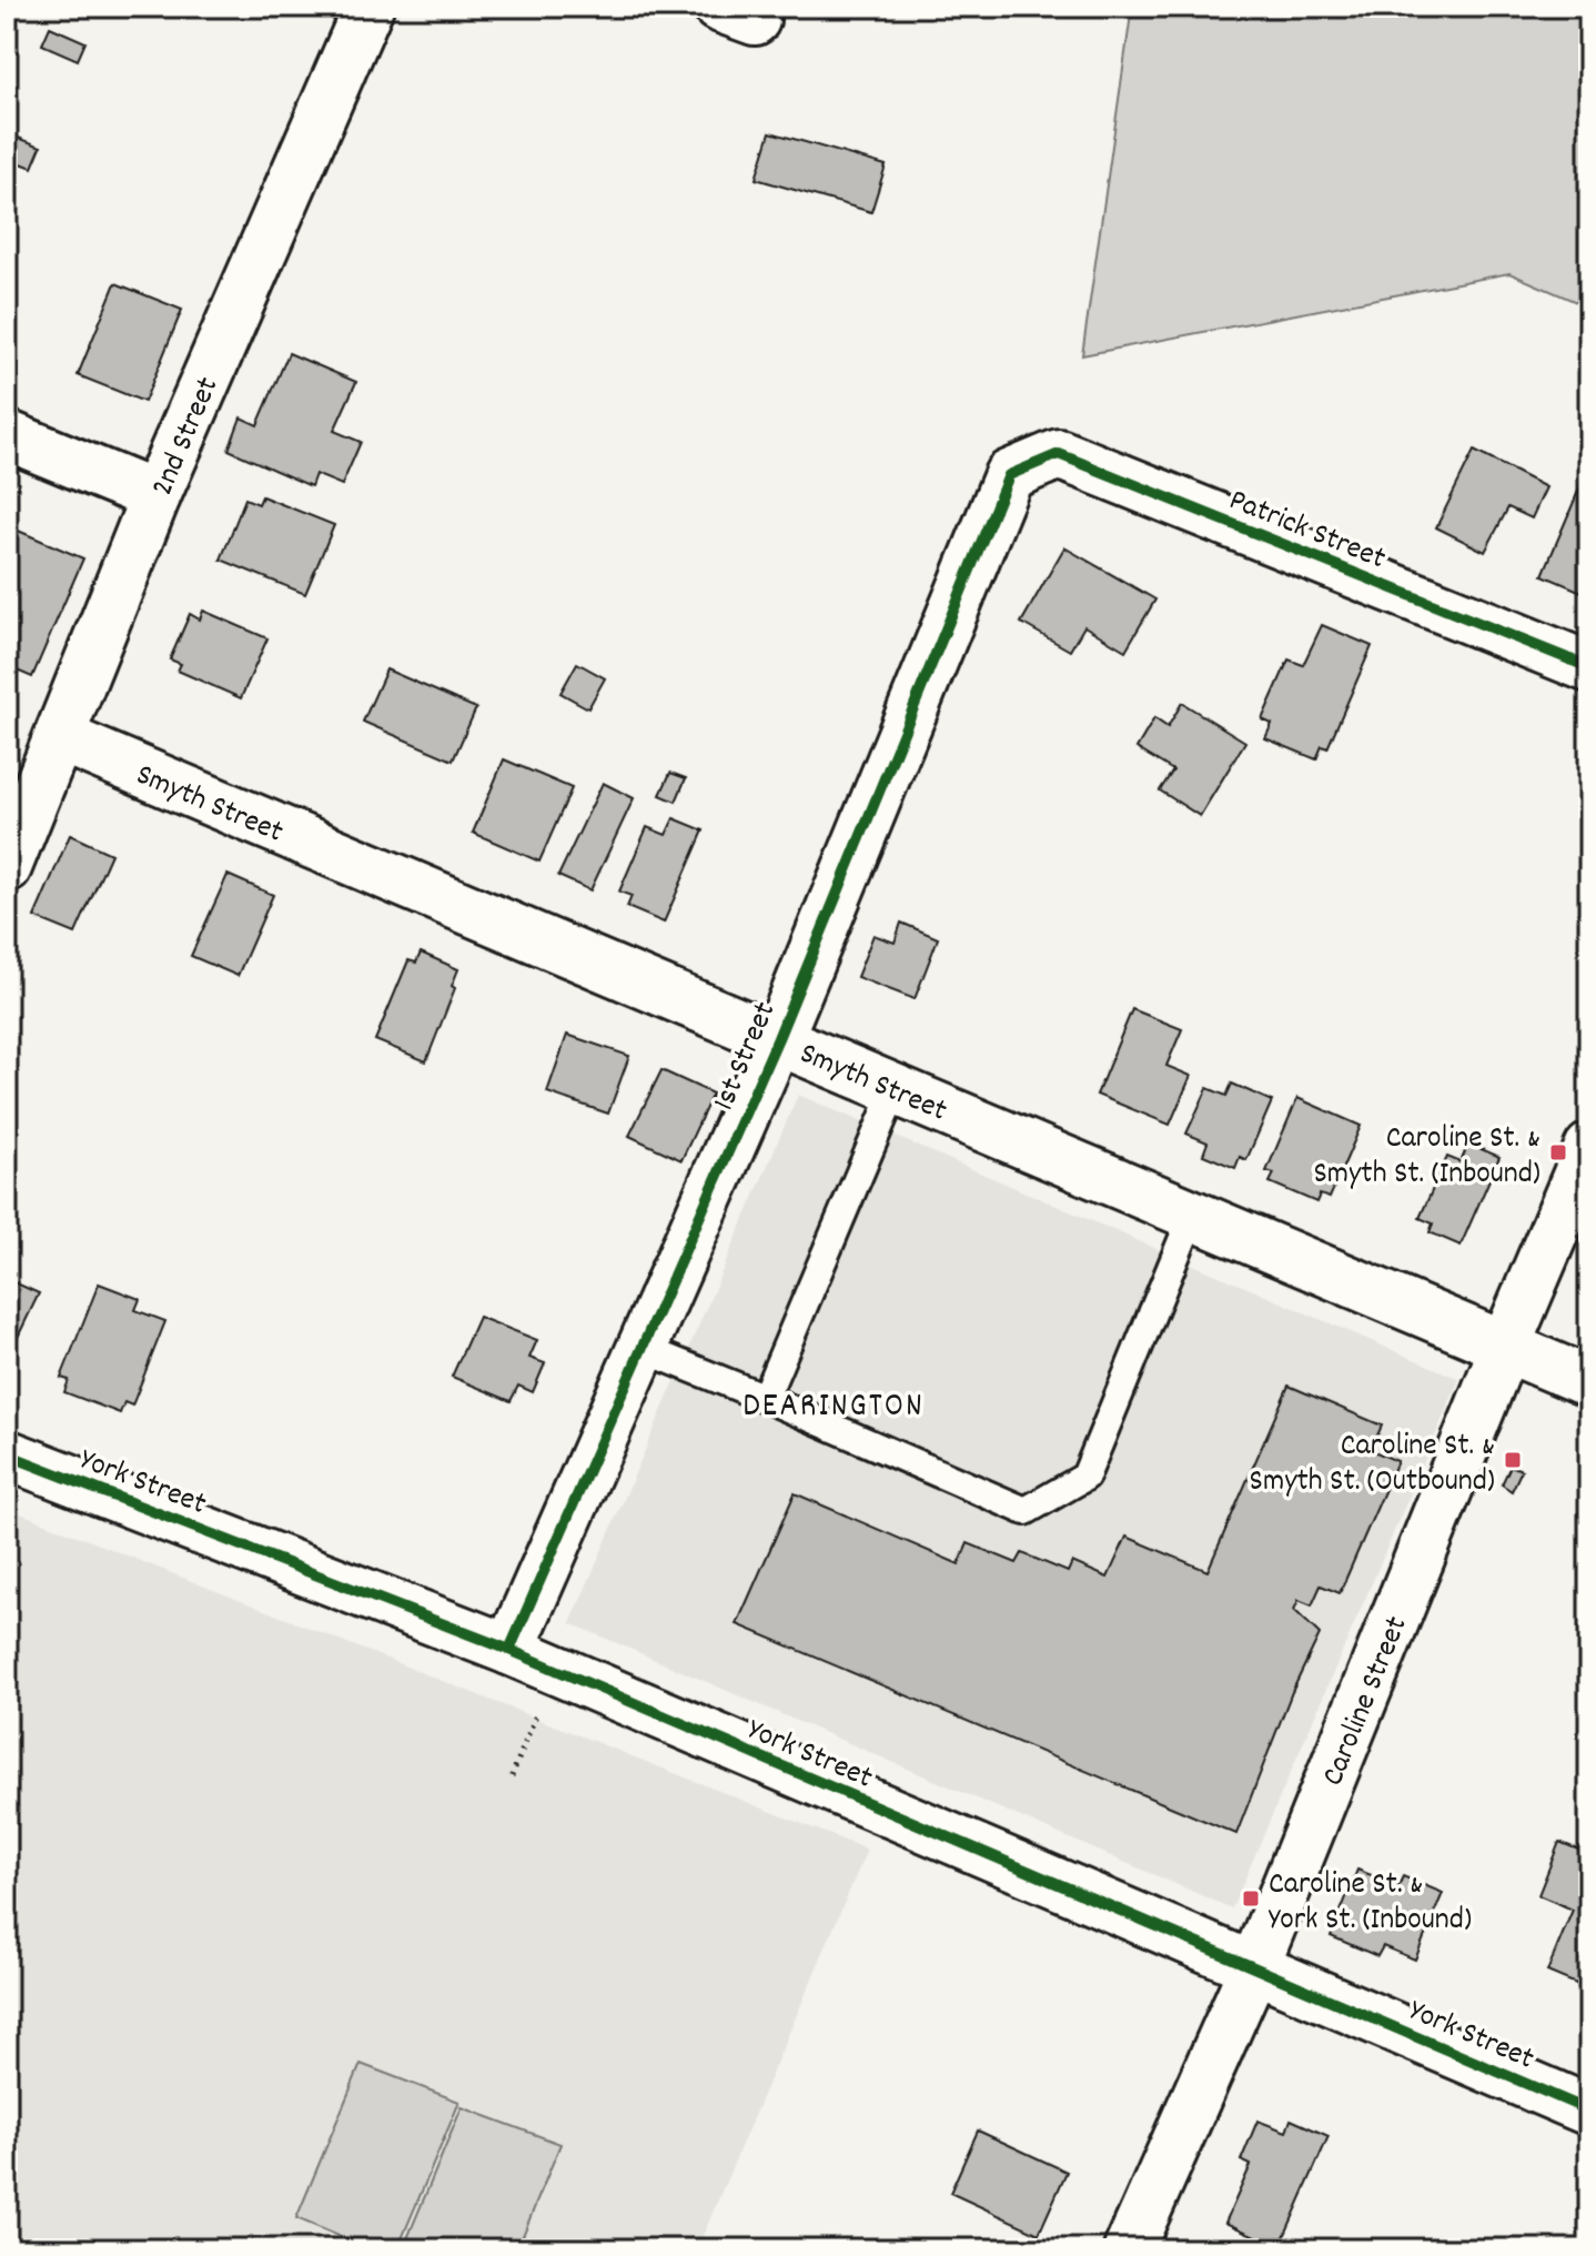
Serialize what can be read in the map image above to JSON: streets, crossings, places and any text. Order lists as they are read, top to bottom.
{
  "streets": {
    "street": [
      "2nd Street",
      "Patrick Street",
      "Smyth Street",
      "1st Street",
      "York Street",
      "Caroline Street"
    ]
  },
  "crossings": [
    ["2nd Street", "Smyth Street"],
    ["Patrick Street", "1st Street"],
    ["Smyth Street", "1st Street"],
    ["Smyth Street", "Caroline Street"],
    ["1st Street", "York Street"],
    ["York Street", "Caroline Street"]
  ],
  "districts": ["DEARINGTON"],
  "places": {
    "transit": ["Caroline St. & Smyth St. (Inbound)", "Caroline St. & Smyth St. (Outbound)", "Caroline St. & York St. (Inbound)"]
  }
}
